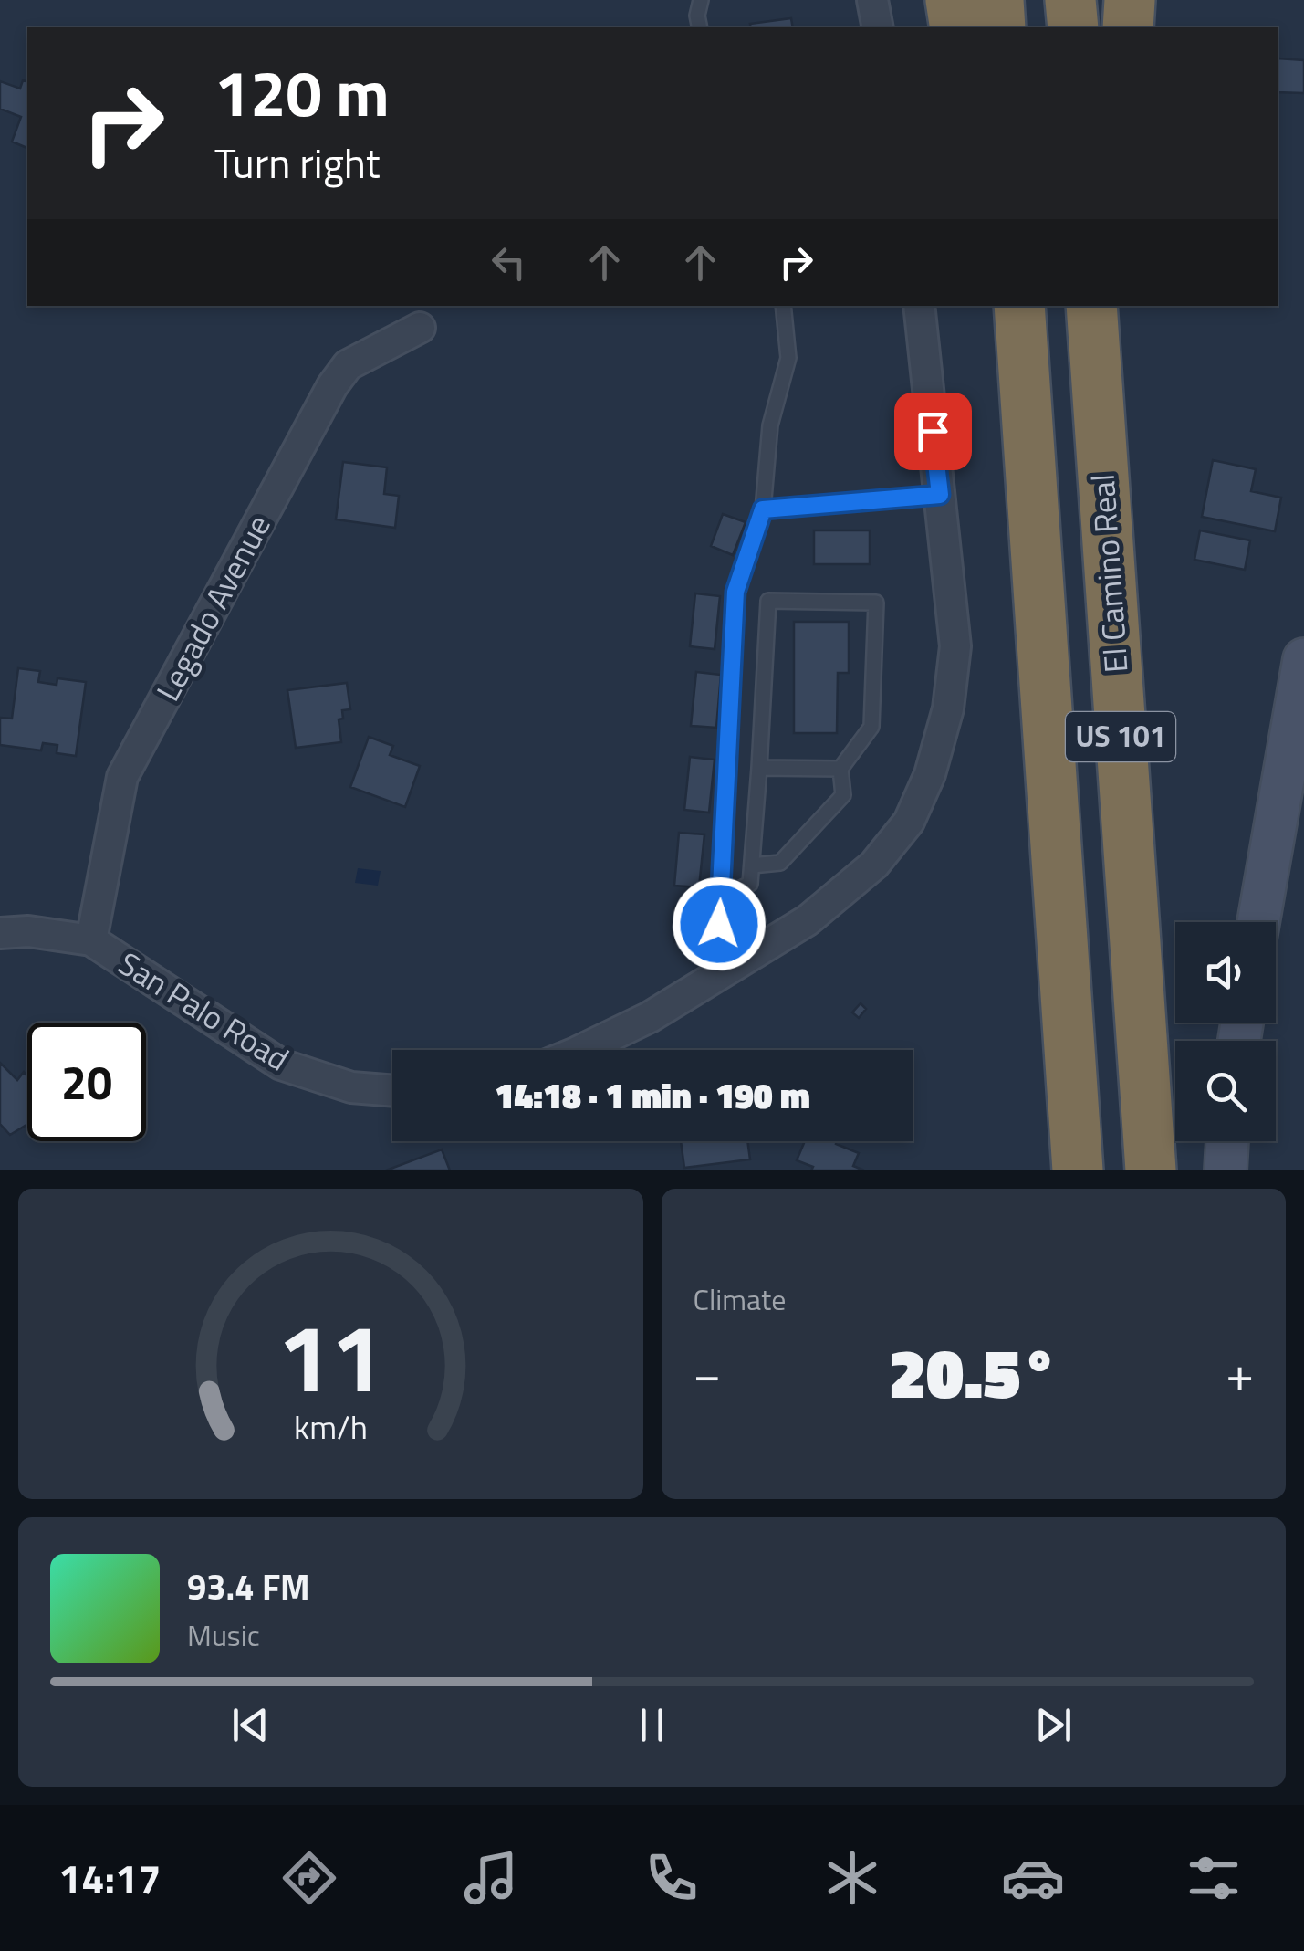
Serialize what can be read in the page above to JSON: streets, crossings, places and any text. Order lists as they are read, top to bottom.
{
  "streets": {
    "highway": ["El Camino Real", "US 101"],
    "street": ["Legado Avenue", "San Palo Road"]
  },
  "crossings": [
    ["Legado Avenue", "San Palo Road"]
  ],
  "page": {
    "turn": ["120 m", "Turn right"],
    "limit": "20",
    "trip": "14:18 · 1 min · 190 m",
    "tile": "Climate",
    "heat": ["−", "20.5°", "+"],
    "song": ["93.4 FM", "Music"],
    "tabs": "14:17",
    "gauge": ["11", "km/h"]
  }
}
